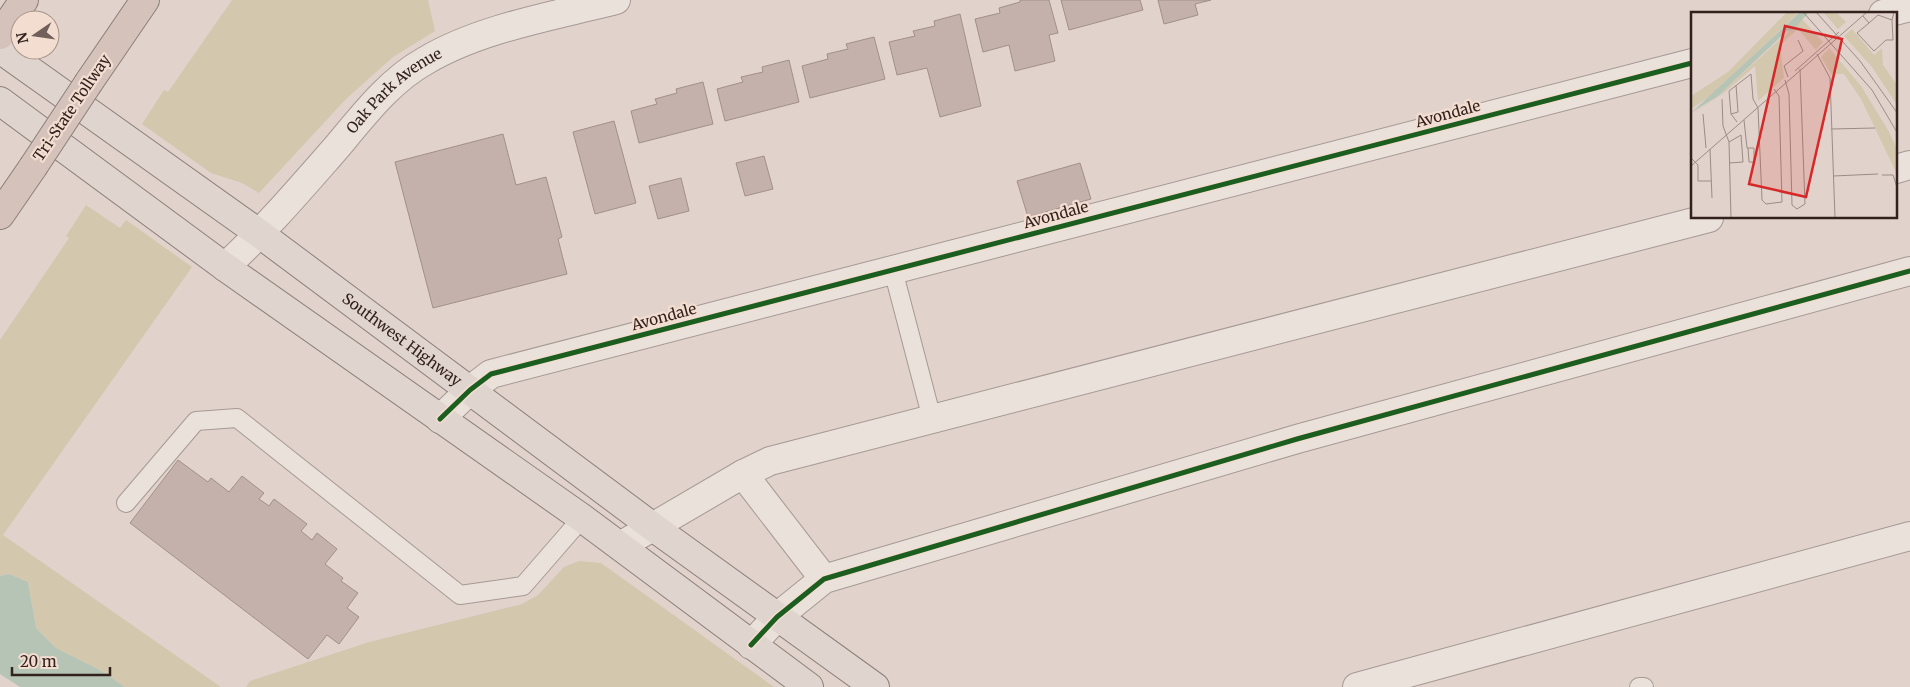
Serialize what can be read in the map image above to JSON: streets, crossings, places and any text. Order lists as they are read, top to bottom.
{
  "streets": {
    "highway": ["Tri-State Tollway"],
    "main road": ["Southwest Highway"],
    "street": ["Oak Park Avenue", "Avondale"]
  },
  "crossings": [
    ["Oak Park Avenue", "Southwest Highway"],
    ["Avondale", "Southwest Highway"]
  ],
  "scale_bar": "20 m",
  "north": "left"
}
